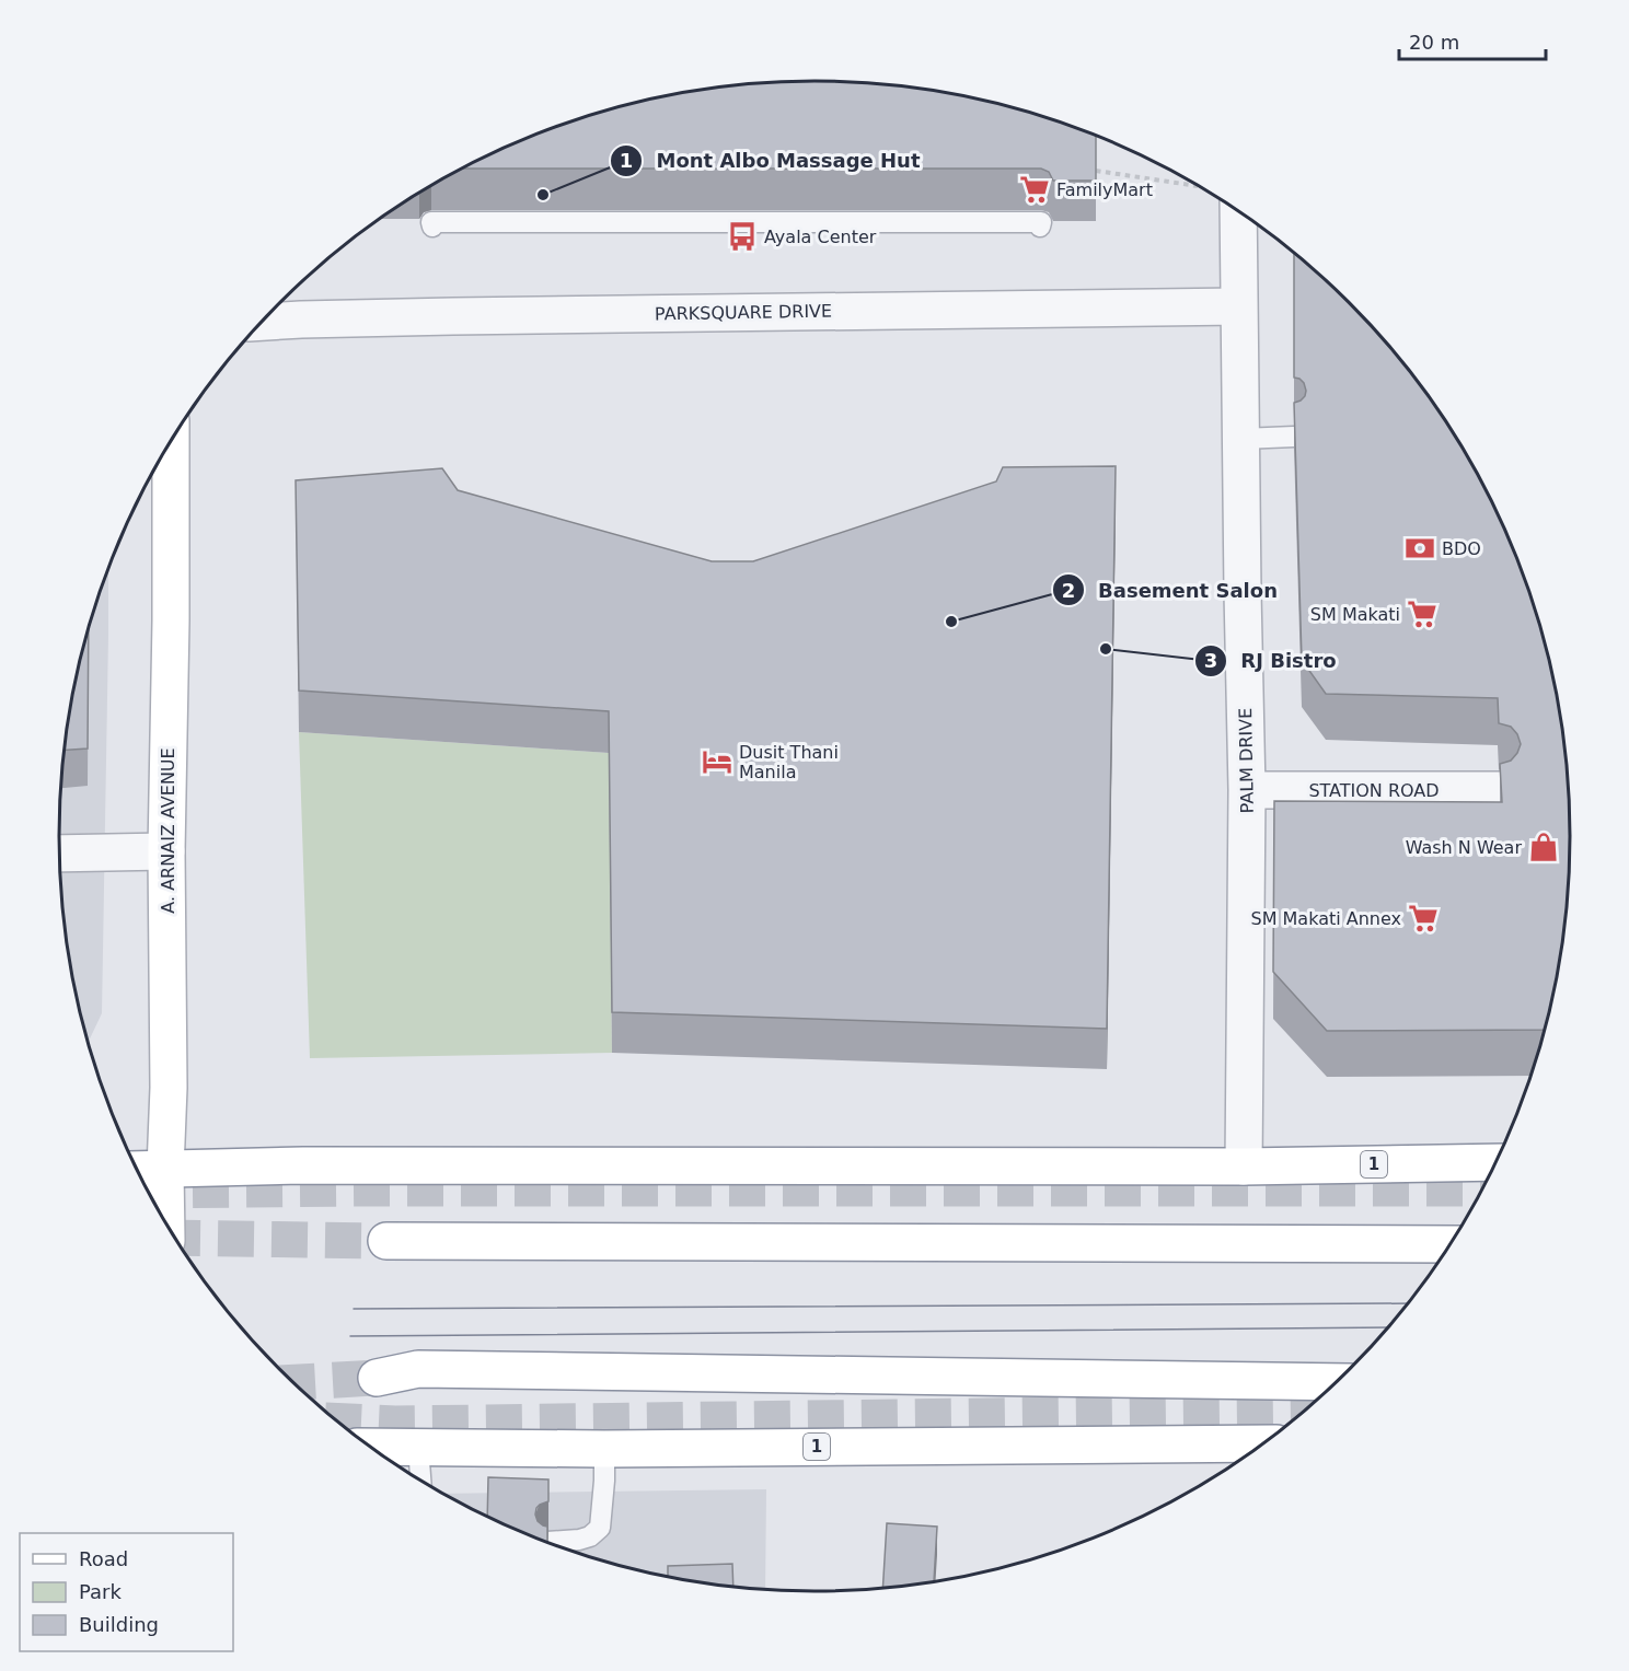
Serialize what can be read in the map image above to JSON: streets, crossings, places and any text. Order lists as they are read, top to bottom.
{
  "streets": {
    "main road": ["A. ARNAIZ AVENUE", "1"],
    "street": ["PARKSQUARE DRIVE", "PALM DRIVE", "STATION ROAD"]
  },
  "crossings": [
    ["PARKSQUARE DRIVE", "PALM DRIVE"],
    ["PALM DRIVE", "STATION ROAD"],
    ["PALM DRIVE", "1"],
    ["A. ARNAIZ AVENUE", "1"]
  ],
  "places": {
    "supermarket": ["FamilyMart", "SM Makati", "SM Makati Annex"],
    "other": ["Mont Albo Massage Hut", "Basement Salon", "RJ Bistro"],
    "bus stop": ["Ayala Center"],
    "bank": ["BDO"],
    "hotel": ["Dusit Thani Manila"],
    "shop": ["Wash N Wear"]
  },
  "legend": ["Road", "Park", "Building"],
  "scale_bar": "20 m"
}
